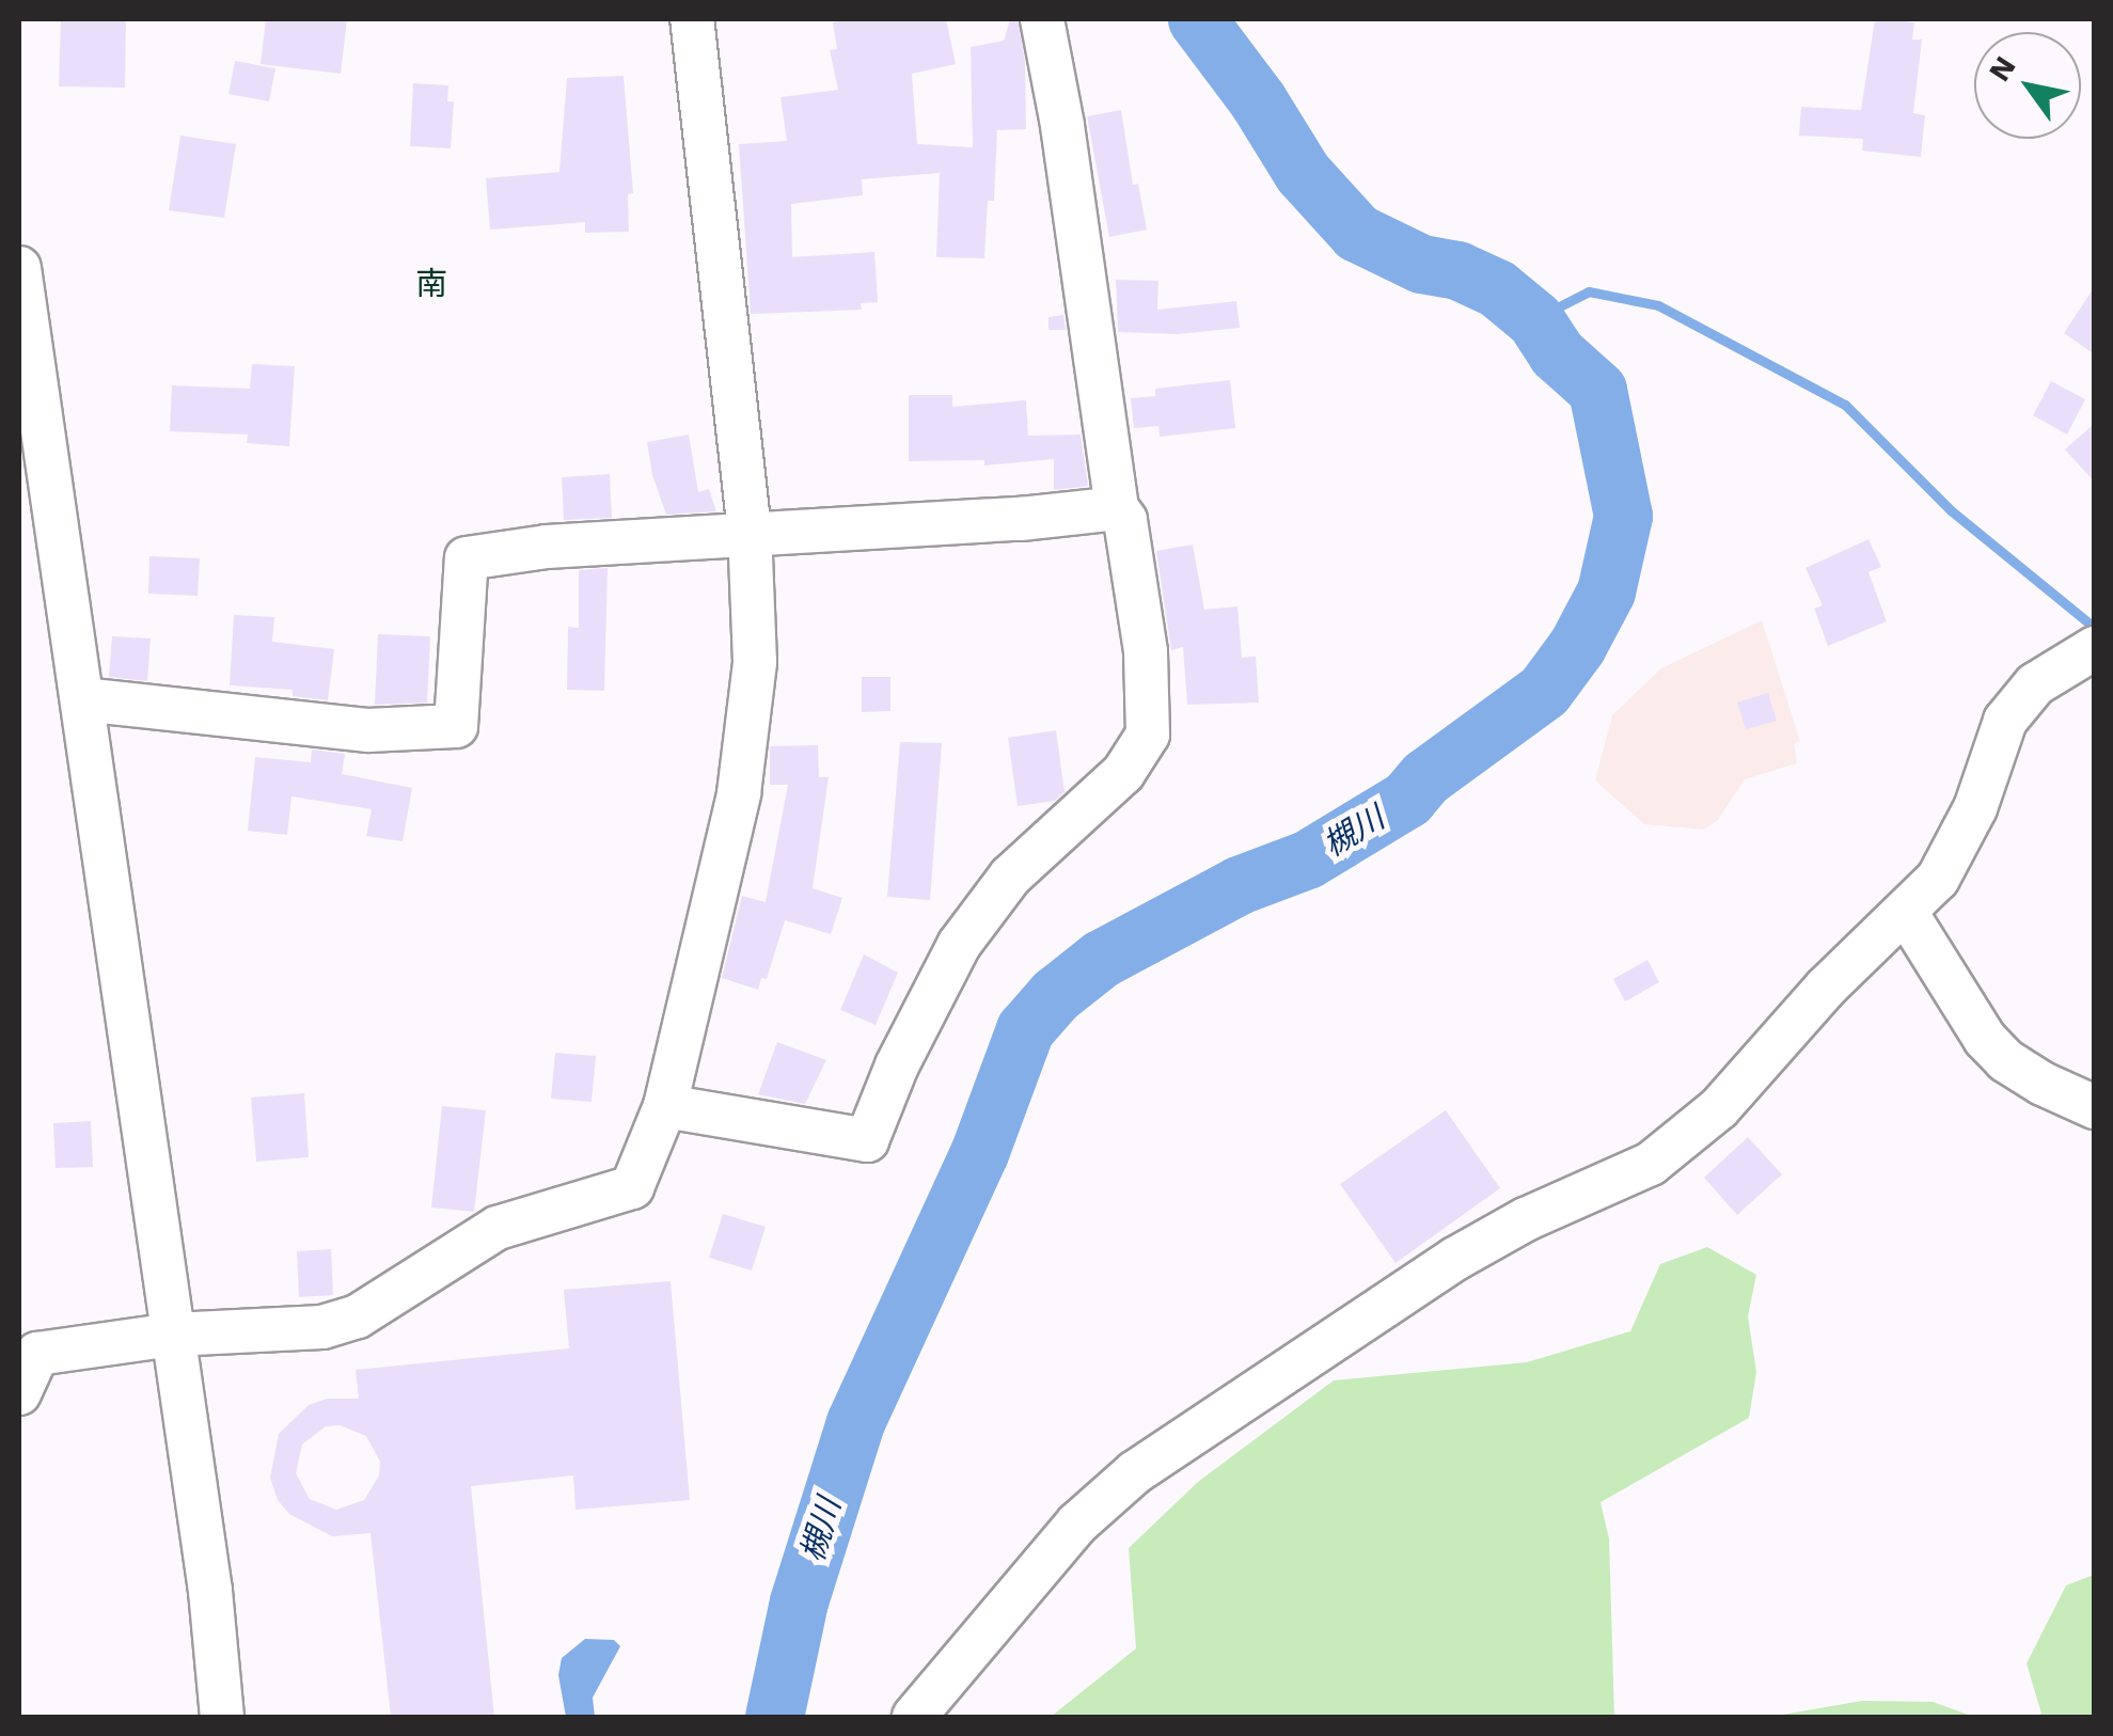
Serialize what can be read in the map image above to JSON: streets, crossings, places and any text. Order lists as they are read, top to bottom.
{
  "districts": ["南"],
  "water": ["槻川"],
  "north": "top left"
}
